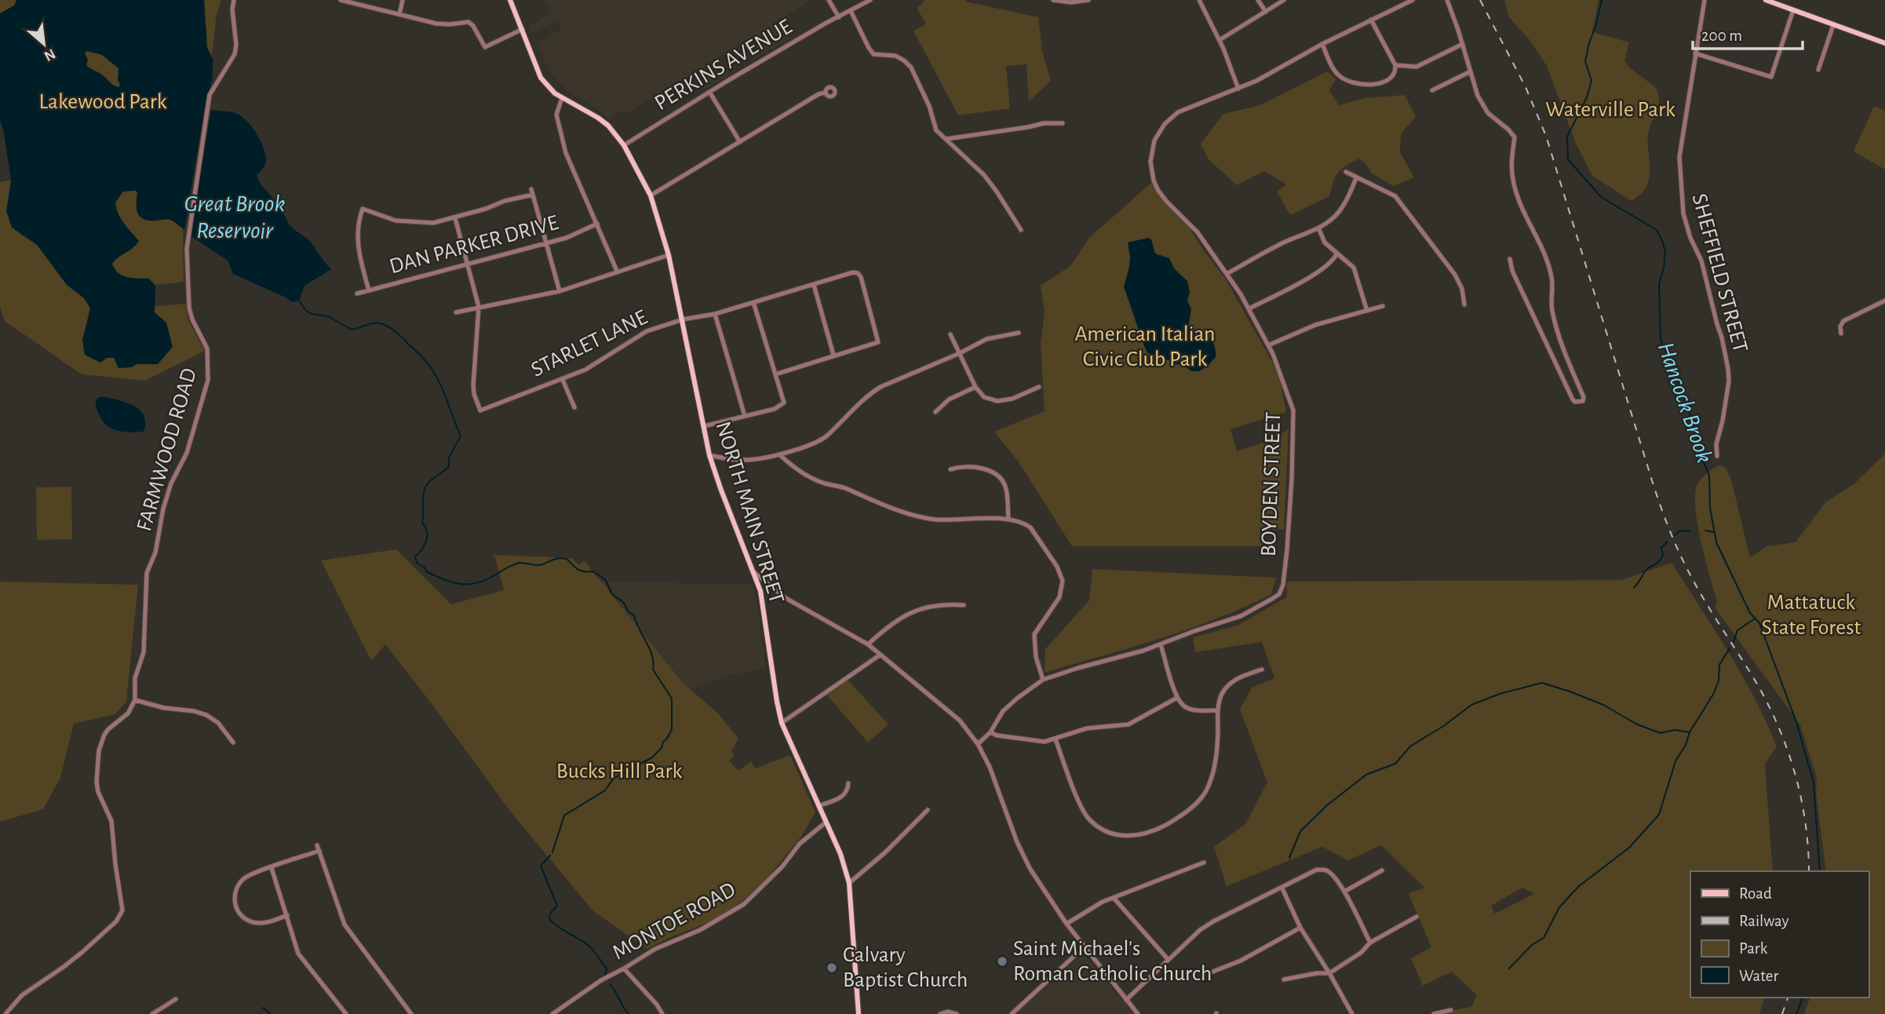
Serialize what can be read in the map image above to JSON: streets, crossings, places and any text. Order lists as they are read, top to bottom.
{
  "streets": {
    "main road": ["NORTH MAIN STREET"],
    "street": [
      "PERKINS AVENUE",
      "DAN PARKER DRIVE",
      "SHEFFIELD STREET",
      "STARLET LANE",
      "FARMWOOD ROAD",
      "BOYDEN STREET",
      "MONTOE ROAD"
    ]
  },
  "crossings": [
    ["PERKINS AVENUE", "NORTH MAIN STREET"],
    ["STARLET LANE", "NORTH MAIN STREET"],
    ["NORTH MAIN STREET", "MONTOE ROAD"]
  ],
  "water": ["Great Brook Reservoir", "Hancock Brook"],
  "parks": [
    "Lakewood Park",
    "Waterville Park",
    "American Italian Civic Club Park",
    "Mattatuck State Forest",
    "Bucks Hill Park"
  ],
  "places": ["Saint Michael's Roman Catholic Church", "Calvary Baptist Church"],
  "legend": [
    "Road",
    "Railway",
    "Park",
    "Water"
  ],
  "scale_bar": "200 m",
  "north": "bottom right"
}
